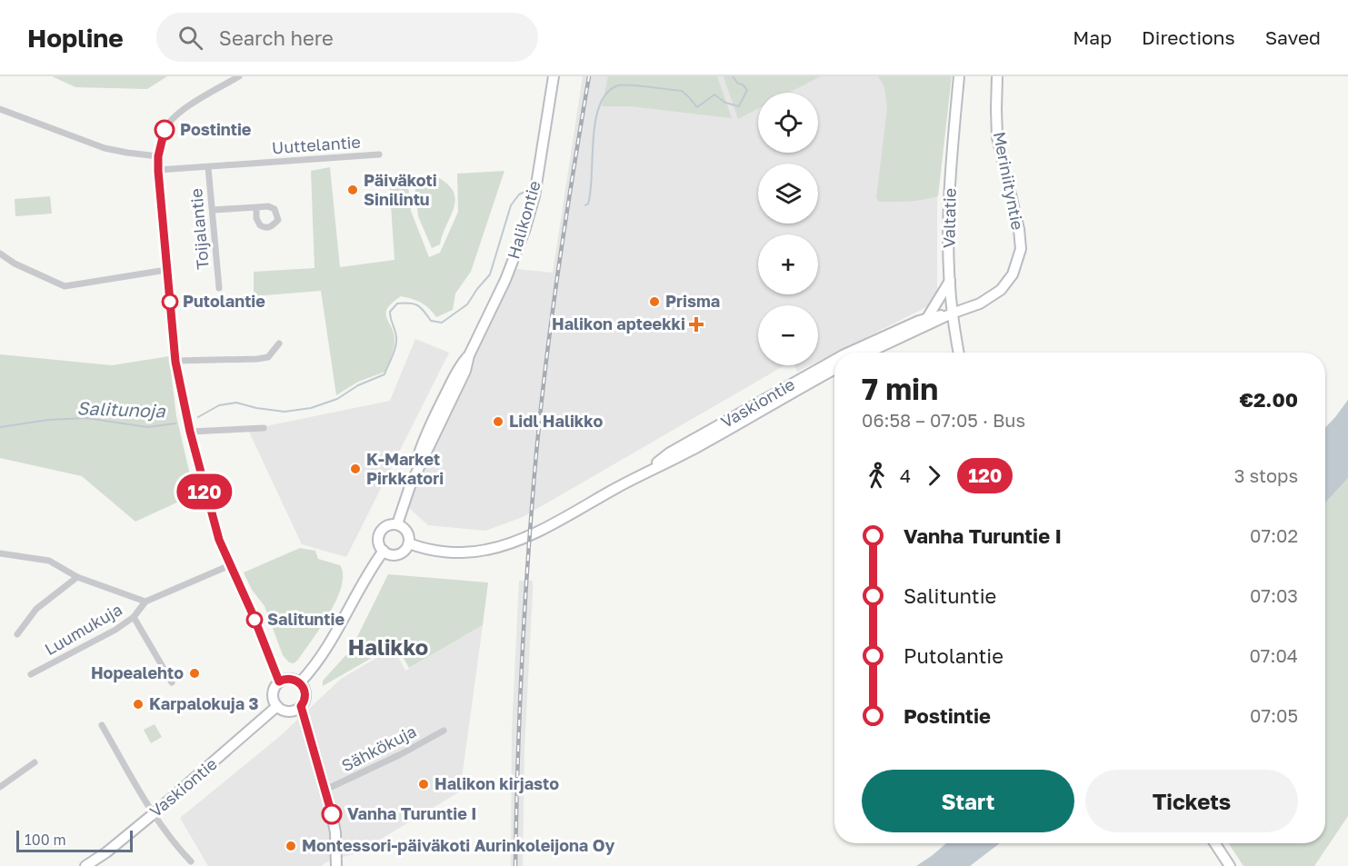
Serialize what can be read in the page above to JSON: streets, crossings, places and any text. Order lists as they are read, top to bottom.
{
  "streets": {
    "main road": [
      "Meriniityntie",
      "Valtatie",
      "Halikontie",
      "Vaskiontie"
    ],
    "street": [
      "Uuttelantie",
      "Toijalantie",
      "Luumukuja",
      "Sähkökuja"
    ]
  },
  "crossings": [
    ["Uuttelantie", "Toijalantie"],
    ["Meriniityntie", "Valtatie"],
    ["Meriniityntie", "Vaskiontie"],
    ["Valtatie", "Vaskiontie"],
    ["Halikontie", "Vaskiontie"]
  ],
  "districts": ["Halikko"],
  "water": ["Salitunoja"],
  "places": {
    "other": [
      "Postintie",
      "Päiväkoti Sinilintu",
      "Putolantie",
      "Prisma",
      "Lidl Halikko",
      "K-Market Pirkkatori",
      "Salituntie",
      "Hopealehto",
      "Karpalokuja 3",
      "Halikon kirjasto",
      "Vanha Turuntie I",
      "Montessori-päiväkoti Aurinkoleijona Oy"
    ],
    "health": ["Halikon apteekki"]
  },
  "lines": ["bus line 120"],
  "scale_bar": "100 m",
  "page": {
    "header": "Hopline",
    "search": "Search here",
    "nav": ["Map", "Directions", "Saved"],
    "on_map": "120",
    "map_buttons": ["+", "−"],
    "heading": ["7 min", "06:58 – 07:05 · Bus", "€2.00"],
    "legs": ["4", "120", "3 stops"],
    "list": [
      {
        "name": "Vanha Turuntie I",
        "value": "07:02"
      },
      {
        "name": "Salituntie",
        "value": "07:03"
      },
      {
        "name": "Putolantie",
        "value": "07:04"
      },
      {
        "name": "Postintie",
        "value": "07:05"
      }
    ],
    "buttons": ["Start", "Tickets"],
    "scale": "100 m"
  }
}
